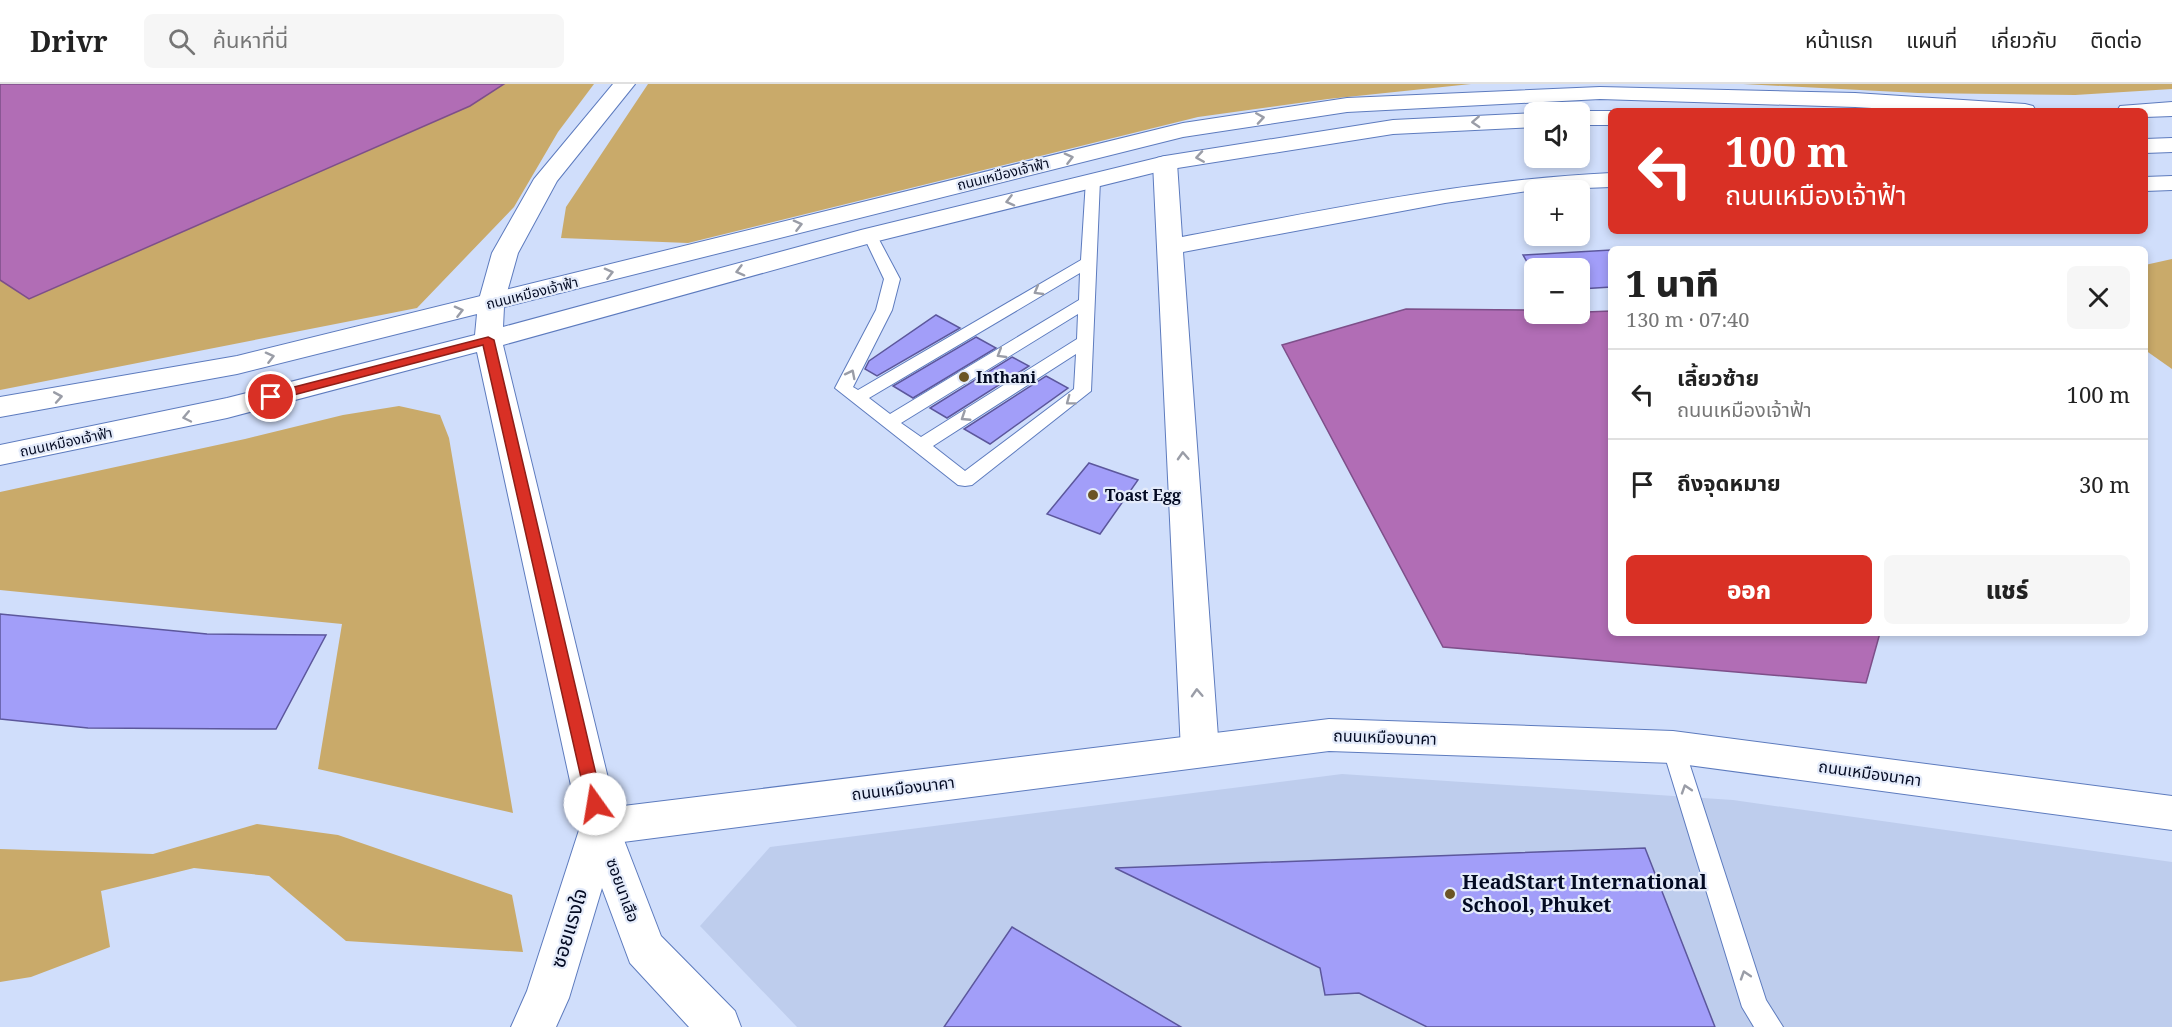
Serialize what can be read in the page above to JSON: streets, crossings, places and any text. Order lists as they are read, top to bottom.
{
  "streets": {
    "street": [
      "ถนนเหมืองเจ้าฟ้า",
      "ถนนเหมืองนาคา",
      "ซอยนาเสือ",
      "ซอยแรงใจ"
    ]
  },
  "crossings": [
    ["ถนนเหมืองเจ้าฟ้า", "ซอยนาเสือ"],
    ["ถนนเหมืองนาคา", "ซอยนาเสือ"],
    ["ถนนเหมืองนาคา", "ซอยแรงใจ"],
    ["ซอยนาเสือ", "ซอยแรงใจ"]
  ],
  "places": ["Inthani", "Toast Egg", "HeadStart International School, Phuket"],
  "page": {
    "header": "Drivr",
    "search": "ค้นหาที่นี่",
    "nav": [
      "หน้าแรก",
      "แผนที่",
      "เกี่ยวกับ",
      "ติดต่อ"
    ],
    "map_buttons": ["+", "−"],
    "turn": ["100 m", "ถนนเหมืองเจ้าฟ้า"],
    "heading": ["1 นาที", "130 m · 07:40"],
    "list": [
      {
        "name": "เลี้ยวซ้าย",
        "note": "ถนนเหมืองเจ้าฟ้า",
        "value": "100 m"
      },
      {
        "name": "ถึงจุดหมาย",
        "value": "30 m"
      }
    ],
    "buttons": ["ออก", "แชร์"]
  }
}
